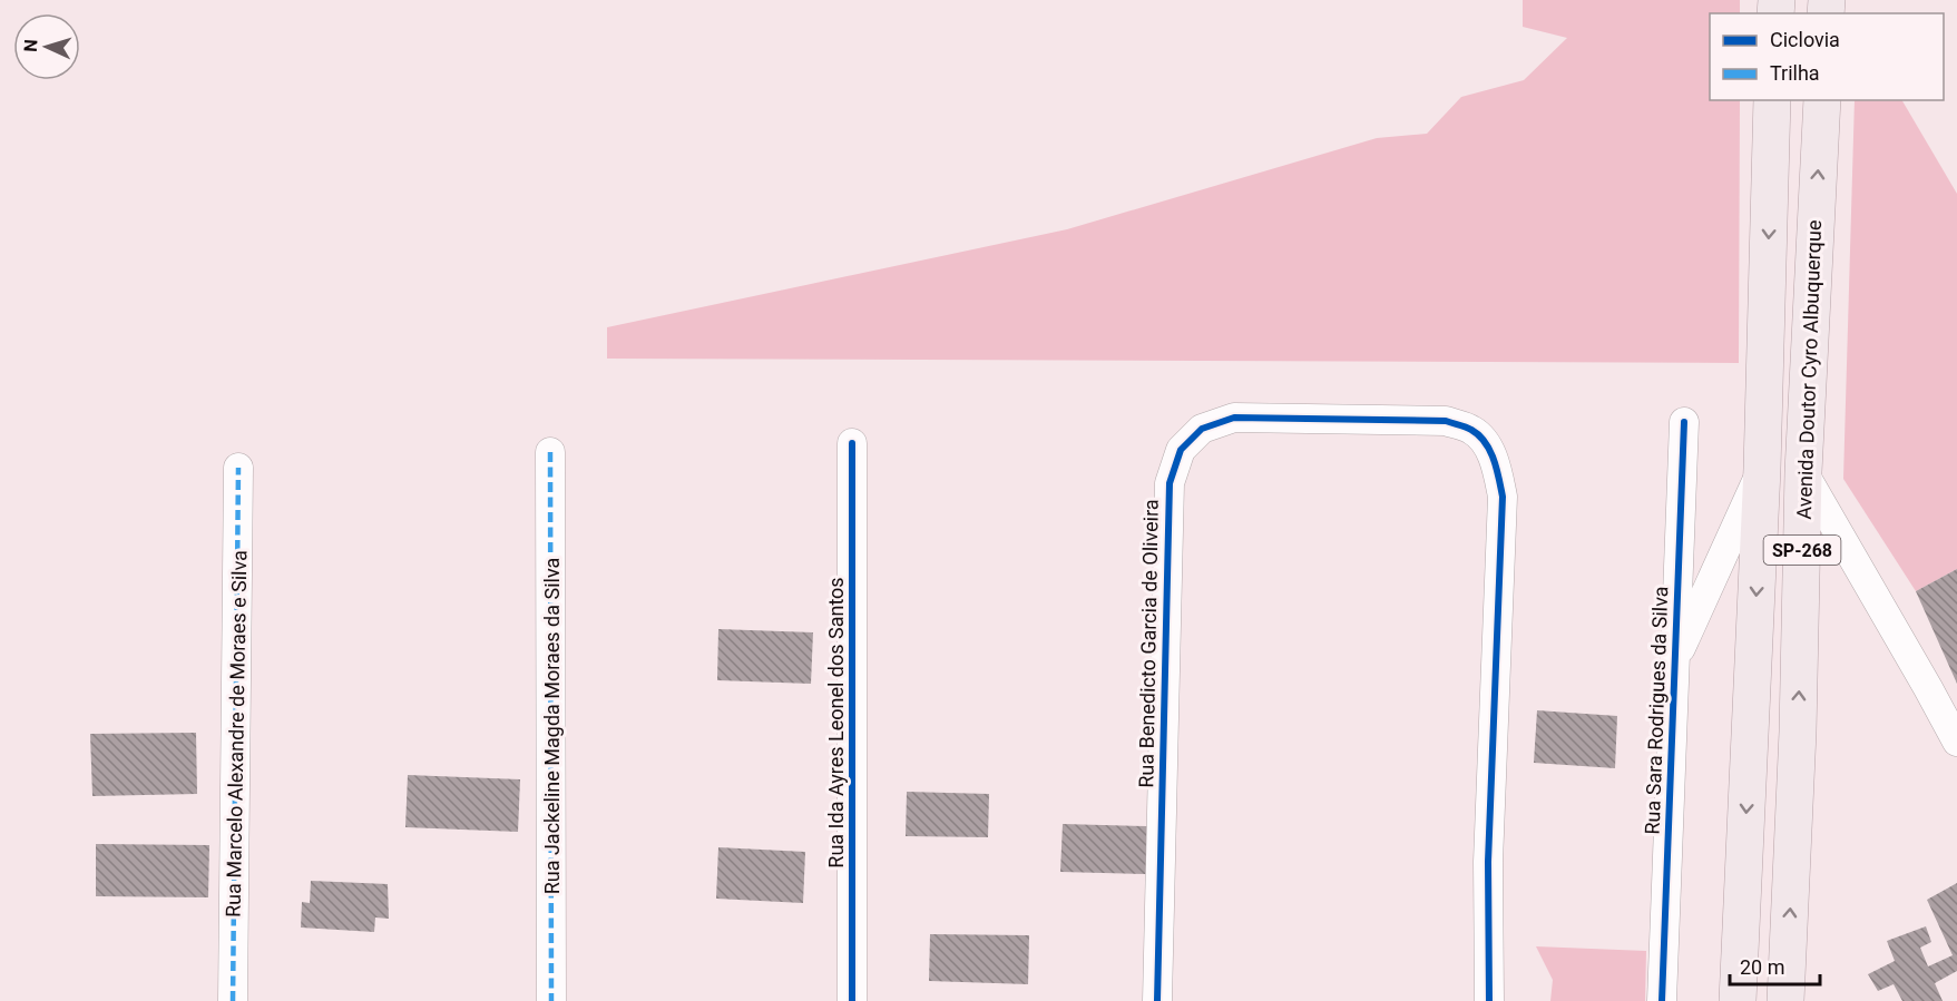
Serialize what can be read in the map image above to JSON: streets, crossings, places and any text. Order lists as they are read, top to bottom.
{
  "streets": {
    "main road": ["Avenida Doutor Cyro Albuquerque", "SP-268"],
    "street": [
      "Rua Benedicto Garcia de Oliveira",
      "Rua Sara Rodrigues da Silva",
      "Rua Ida Ayres Leonel dos Santos",
      "Rua Jackeline Magda Moraes da Silva",
      "Rua Marcelo Alexandre de Moraes e Silva"
    ]
  },
  "legend": ["Ciclovia", "Trilha"],
  "scale_bar": "20 m",
  "north": "left"
}
